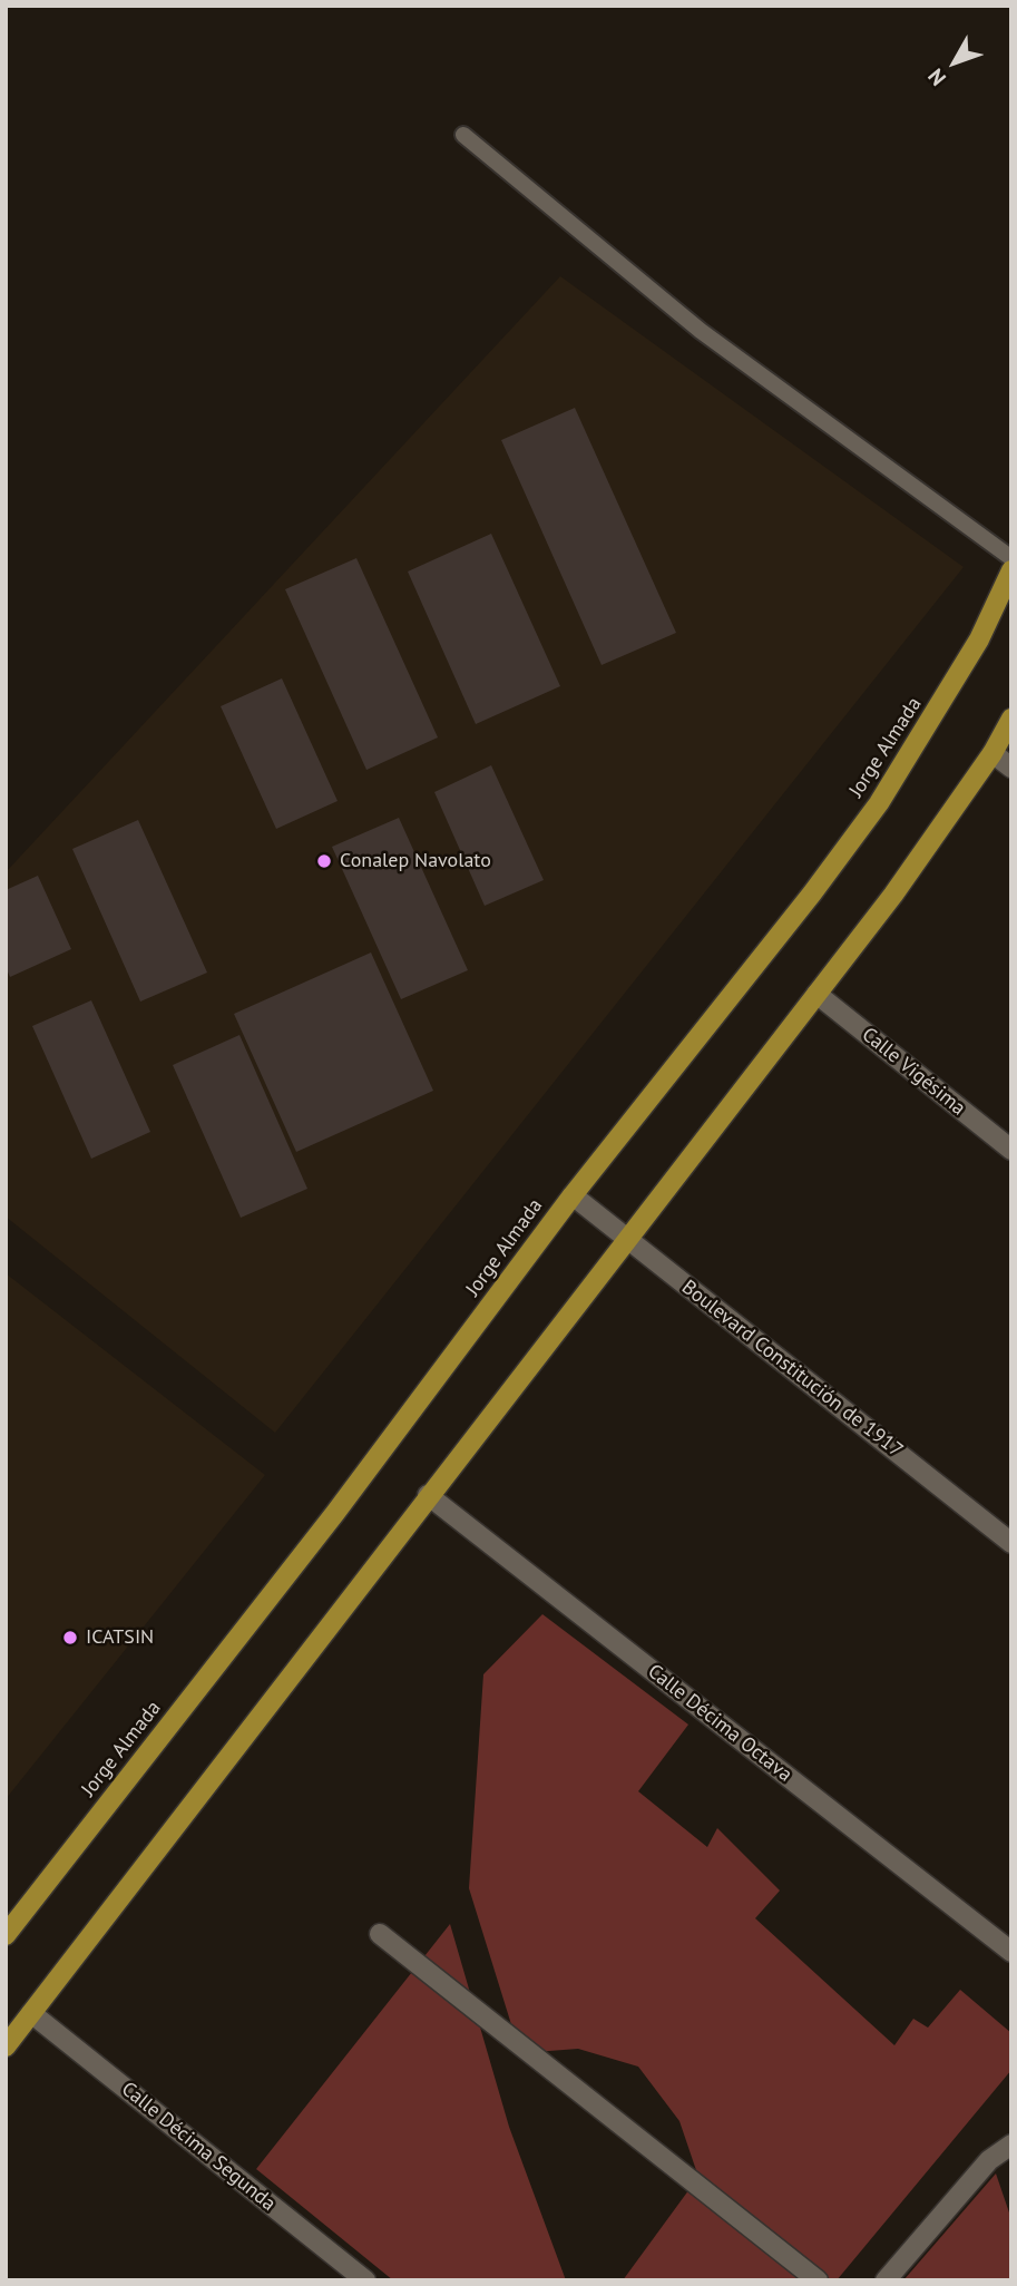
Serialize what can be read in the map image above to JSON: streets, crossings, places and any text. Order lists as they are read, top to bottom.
{
  "streets": {
    "main road": ["Jorge Almada"],
    "street": [
      "Calle Vigésima",
      "Boulevard Constitución de 1917",
      "Calle Décima Octava",
      "Calle Décima Segunda"
    ]
  },
  "crossings": [
    ["Jorge Almada", "Boulevard Constitución de 1917"]
  ],
  "places": ["Conalep Navolato", "ICATSIN"],
  "north": "bottom left"
}
